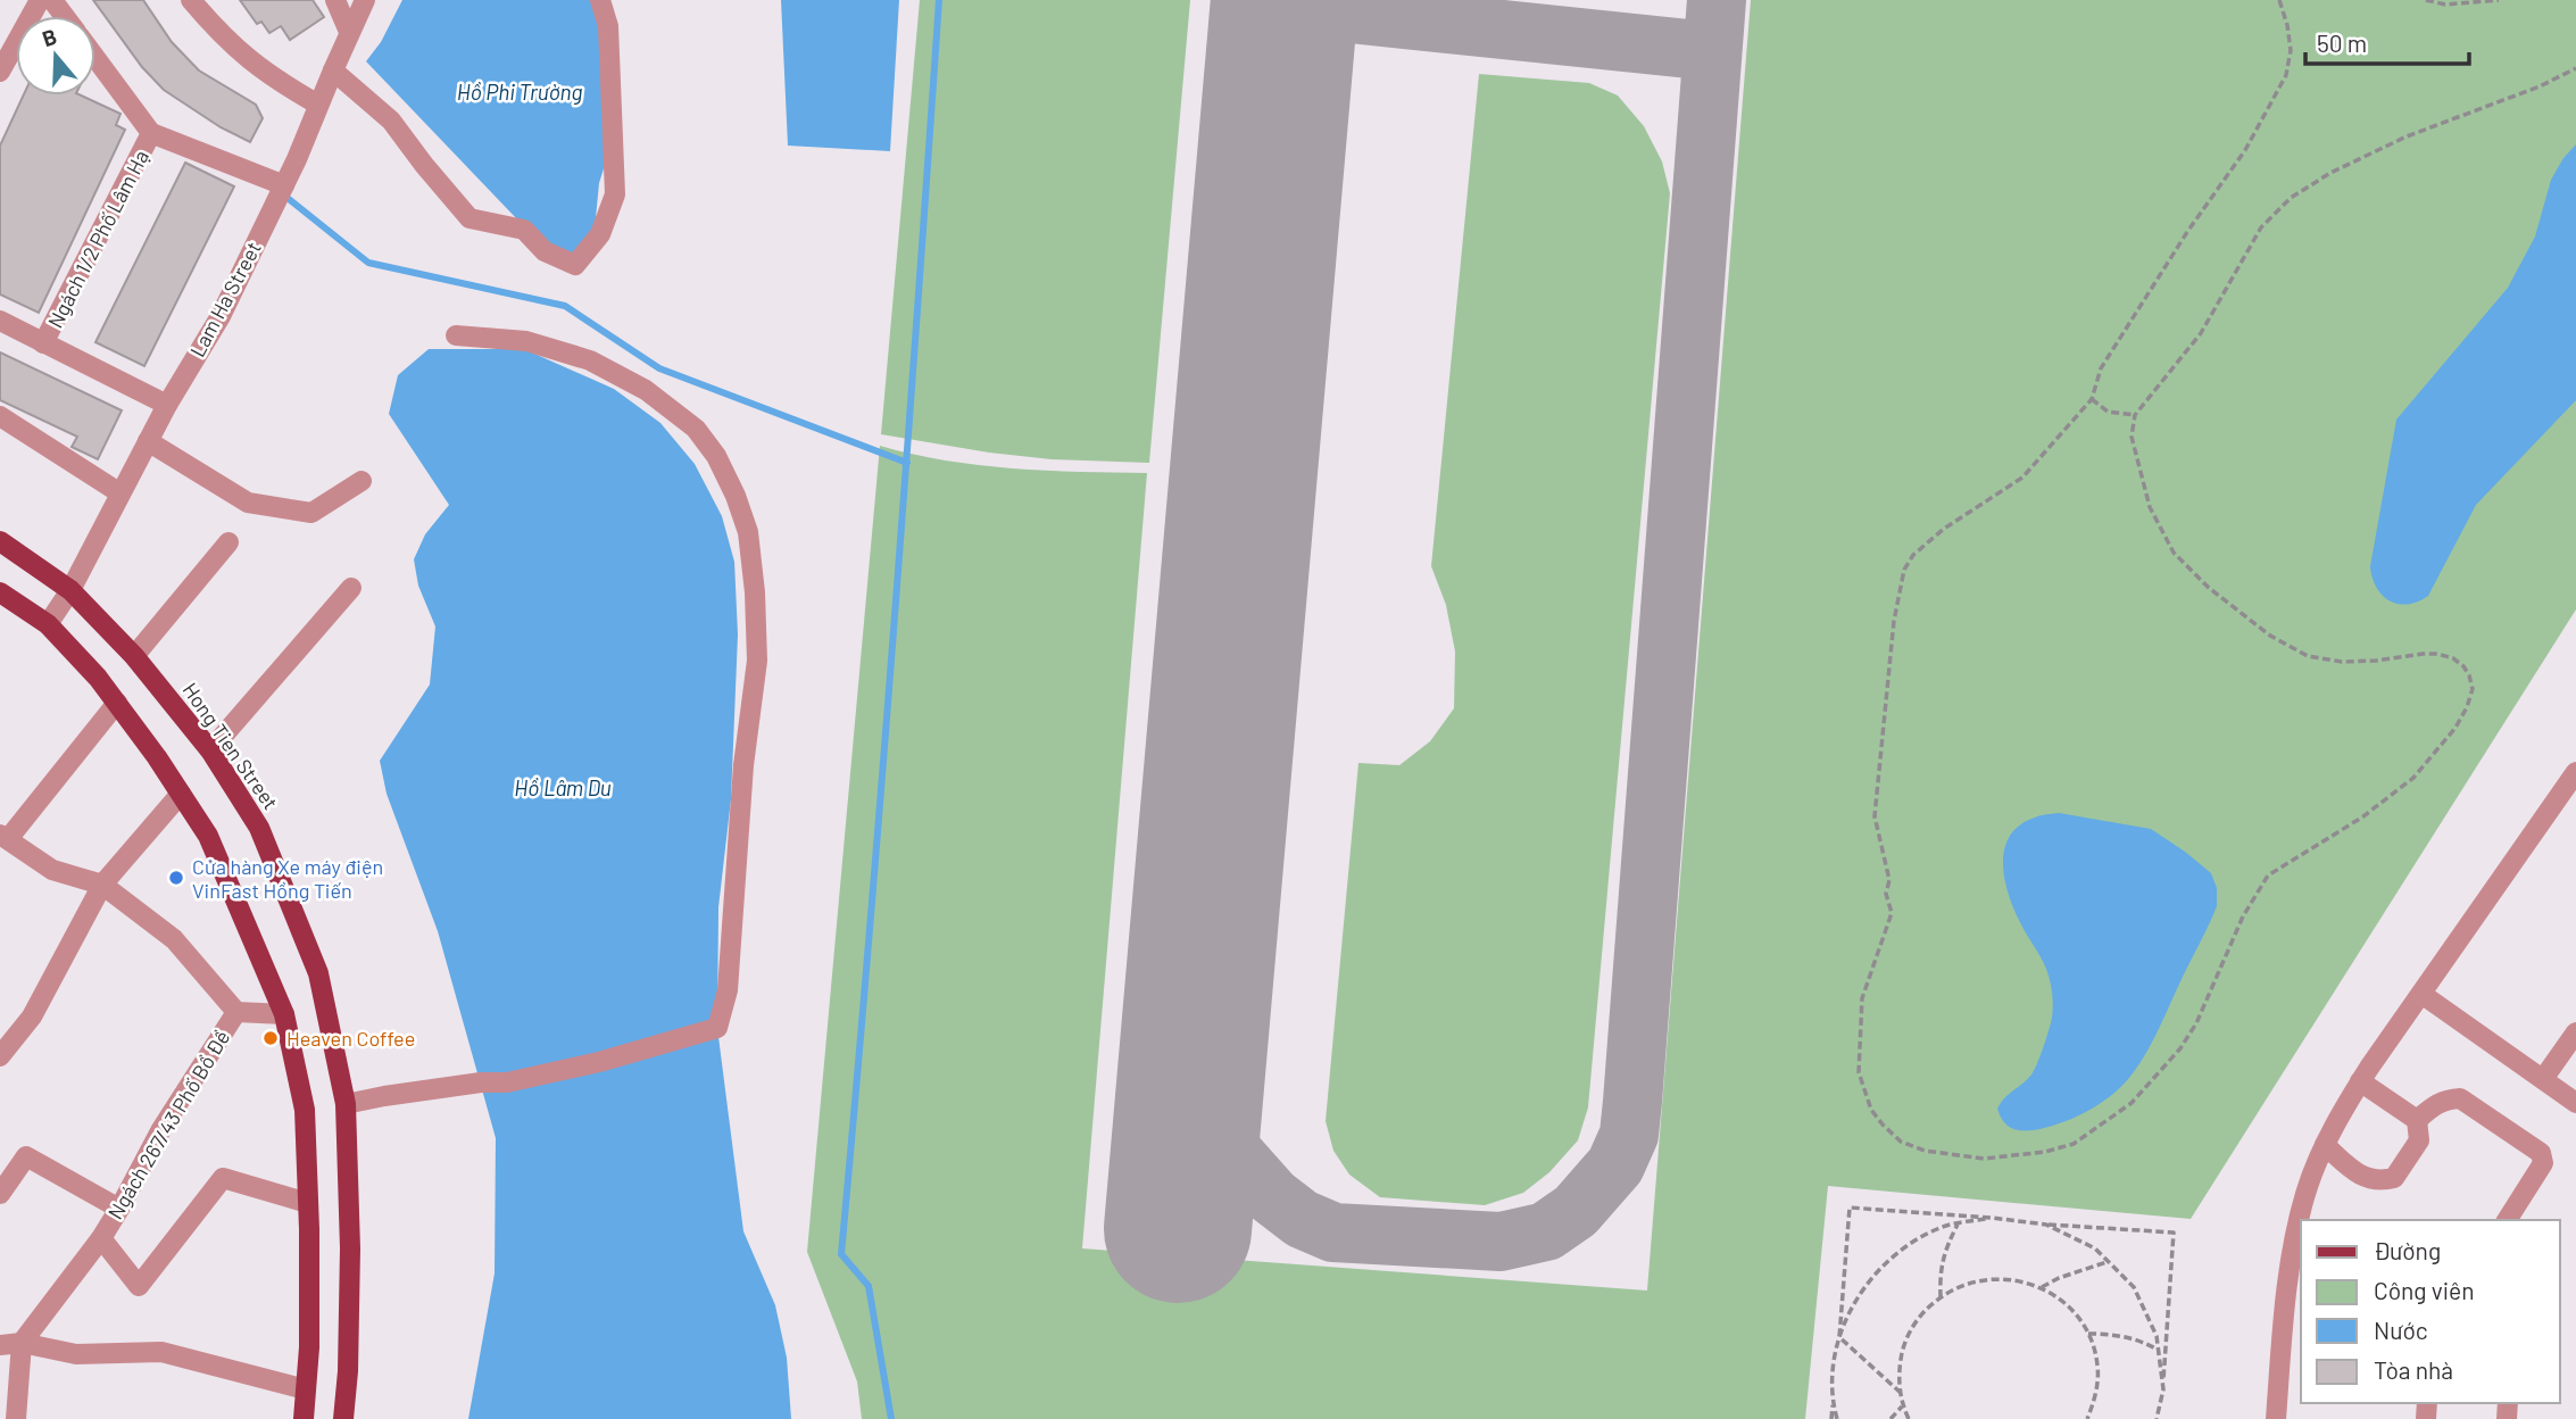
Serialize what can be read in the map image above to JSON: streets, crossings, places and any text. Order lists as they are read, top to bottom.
{
  "streets": {
    "main road": ["Hong Tien Street"],
    "street": ["Ngách 1/2 Phố Lâm Hạ", "Lam Ha Street", "Ngách 267/43 Phố Bồ Đề"]
  },
  "crossings": [
    ["Lam Ha Street", "Hong Tien Street"]
  ],
  "water": ["Hồ Phi Trường", "Hồ Lâm Du"],
  "places": ["Cửa hàng Xe máy điện VinFast Hồng Tiến", "Heaven Coffee"],
  "legend": [
    "Đường",
    "Công viên",
    "Nước",
    "Tòa nhà"
  ],
  "scale_bar": "50 m",
  "north": "top"
}
